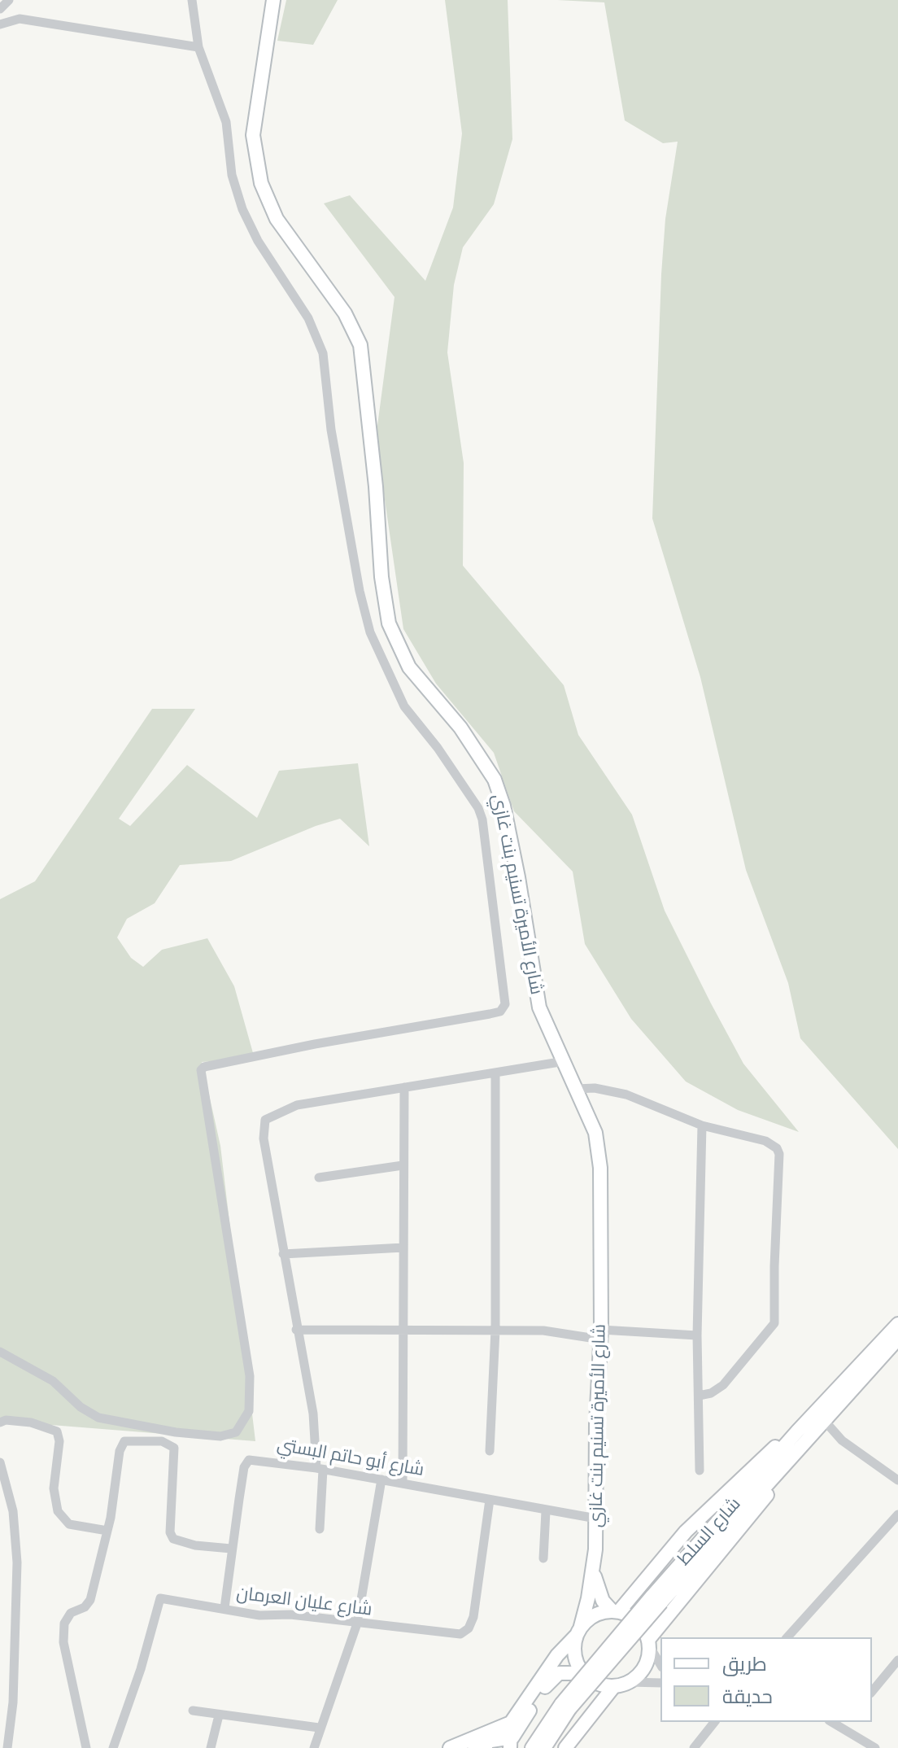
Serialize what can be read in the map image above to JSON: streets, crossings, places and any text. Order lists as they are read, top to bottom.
{
  "streets": {
    "main road": ["شارع الأميرة تسنيم بنت غازي", "شارع السلط"],
    "street": ["شارع أبو حاتم البستي", "شارع عليان العرمان"]
  },
  "crossings": [
    ["شارع الأميرة تسنيم بنت غازي", "شارع أبو حاتم البستي"],
    ["شارع أبو حاتم البستي", "شارع عليان العرمان"]
  ],
  "legend": ["طريق", "حديقة"]
}
